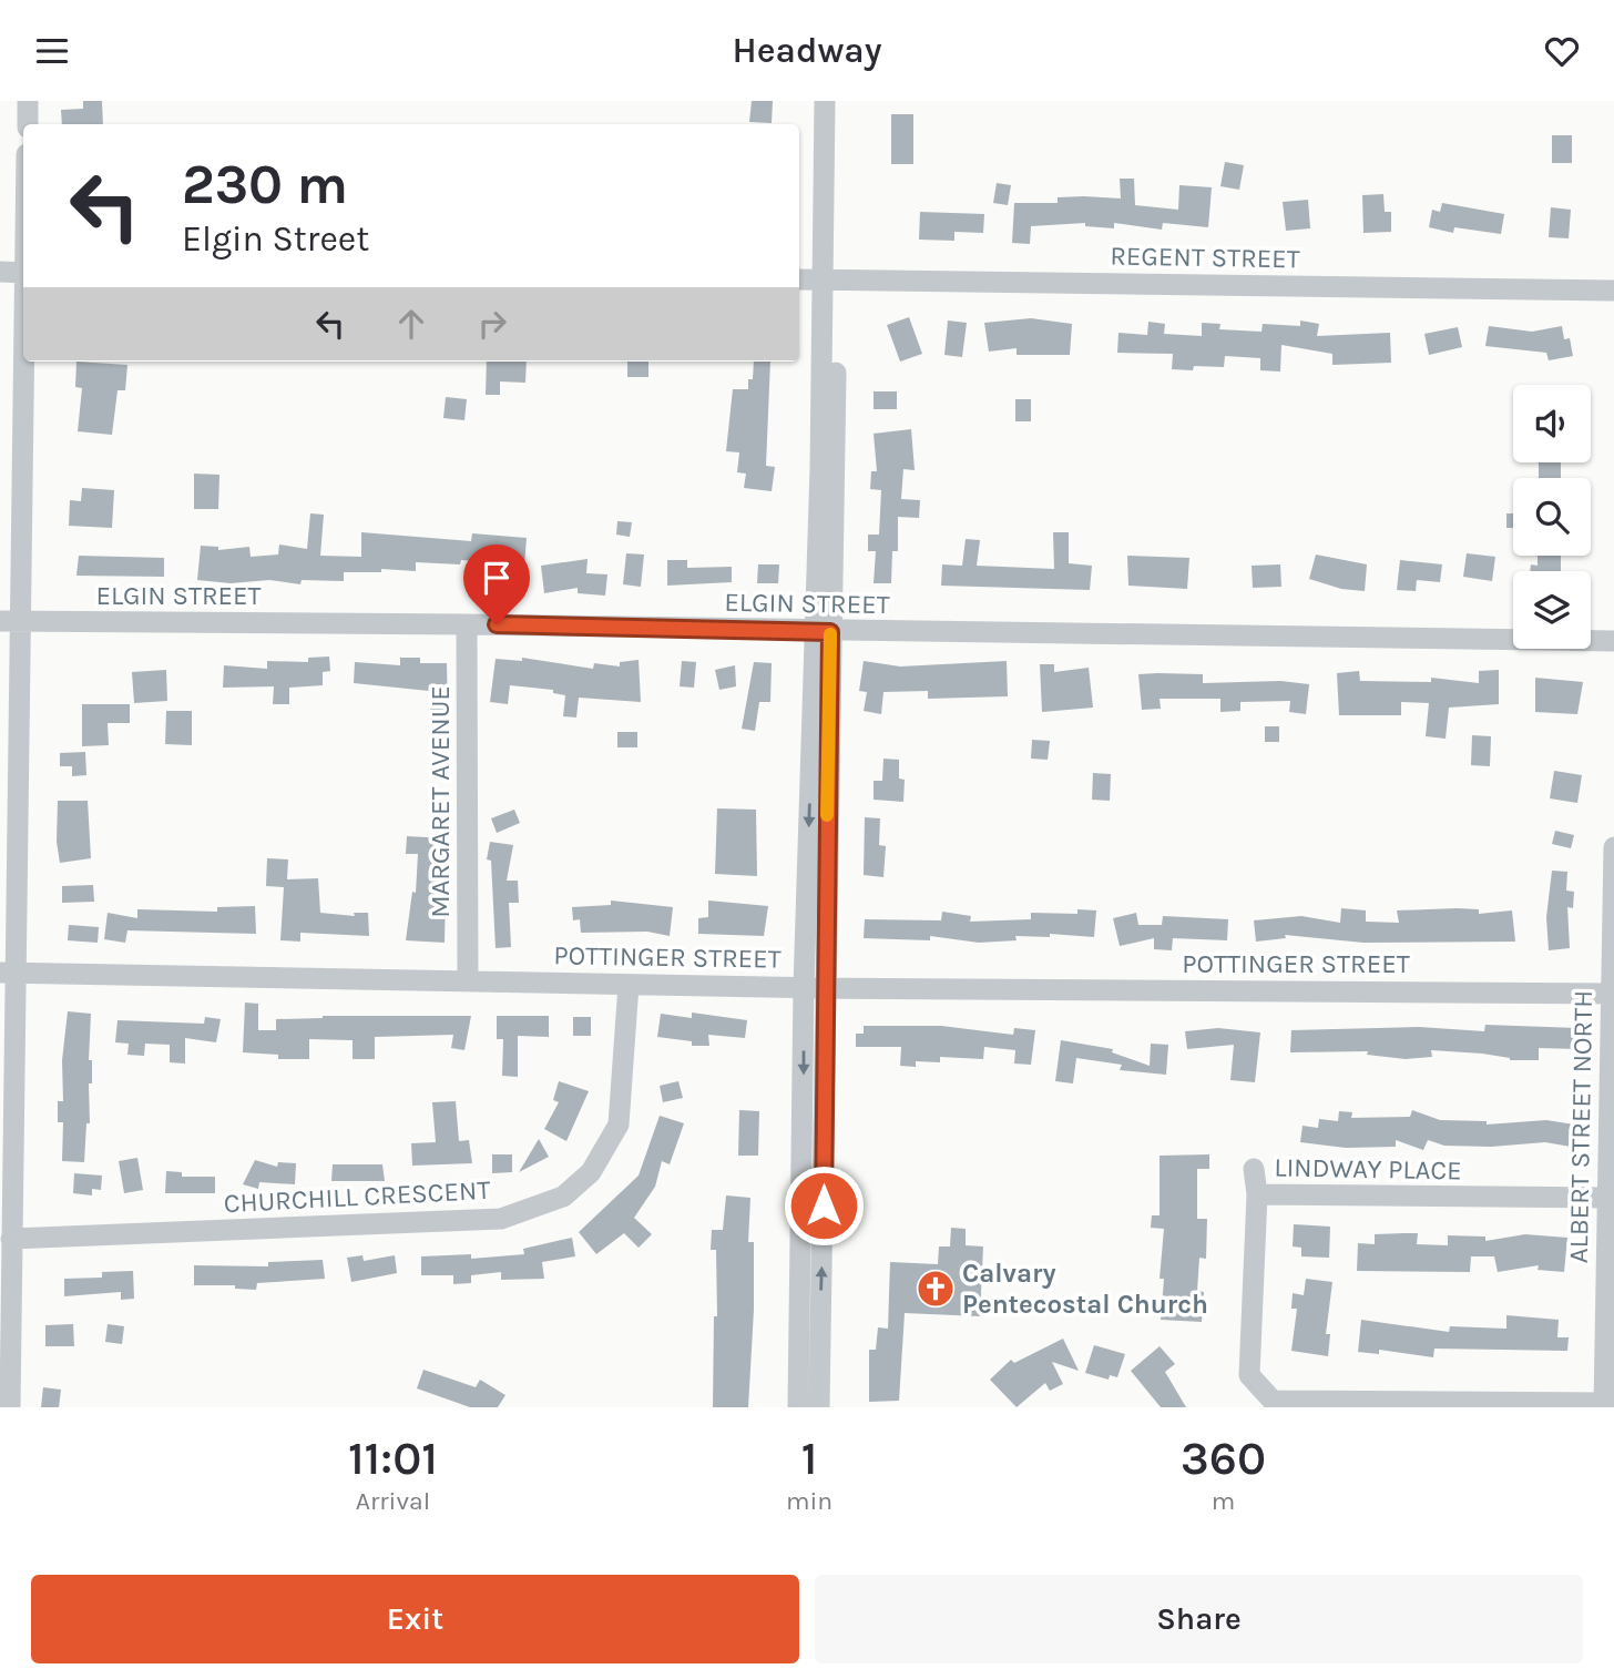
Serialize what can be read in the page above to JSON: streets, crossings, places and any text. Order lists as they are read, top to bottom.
{
  "streets": {
    "street": [
      "REGENT STREET",
      "ELGIN STREET",
      "MARGARET AVENUE",
      "POTTINGER STREET",
      "ALBERT STREET NORTH",
      "LINDWAY PLACE",
      "CHURCHILL CRESCENT"
    ]
  },
  "crossings": [
    ["ELGIN STREET", "MARGARET AVENUE"],
    ["MARGARET AVENUE", "POTTINGER STREET"],
    ["POTTINGER STREET", "ALBERT STREET NORTH"],
    ["POTTINGER STREET", "CHURCHILL CRESCENT"],
    ["ALBERT STREET NORTH", "LINDWAY PLACE"]
  ],
  "places": {
    "church": ["Calvary Pentecostal Church"]
  },
  "page": {
    "header": "Headway",
    "turn": ["230 m", "Elgin Street"],
    "eta": [
      "11:01",
      "Arrival",
      "1",
      "min",
      "360",
      "m"
    ],
    "buttons": ["Exit", "Share"]
  }
}
